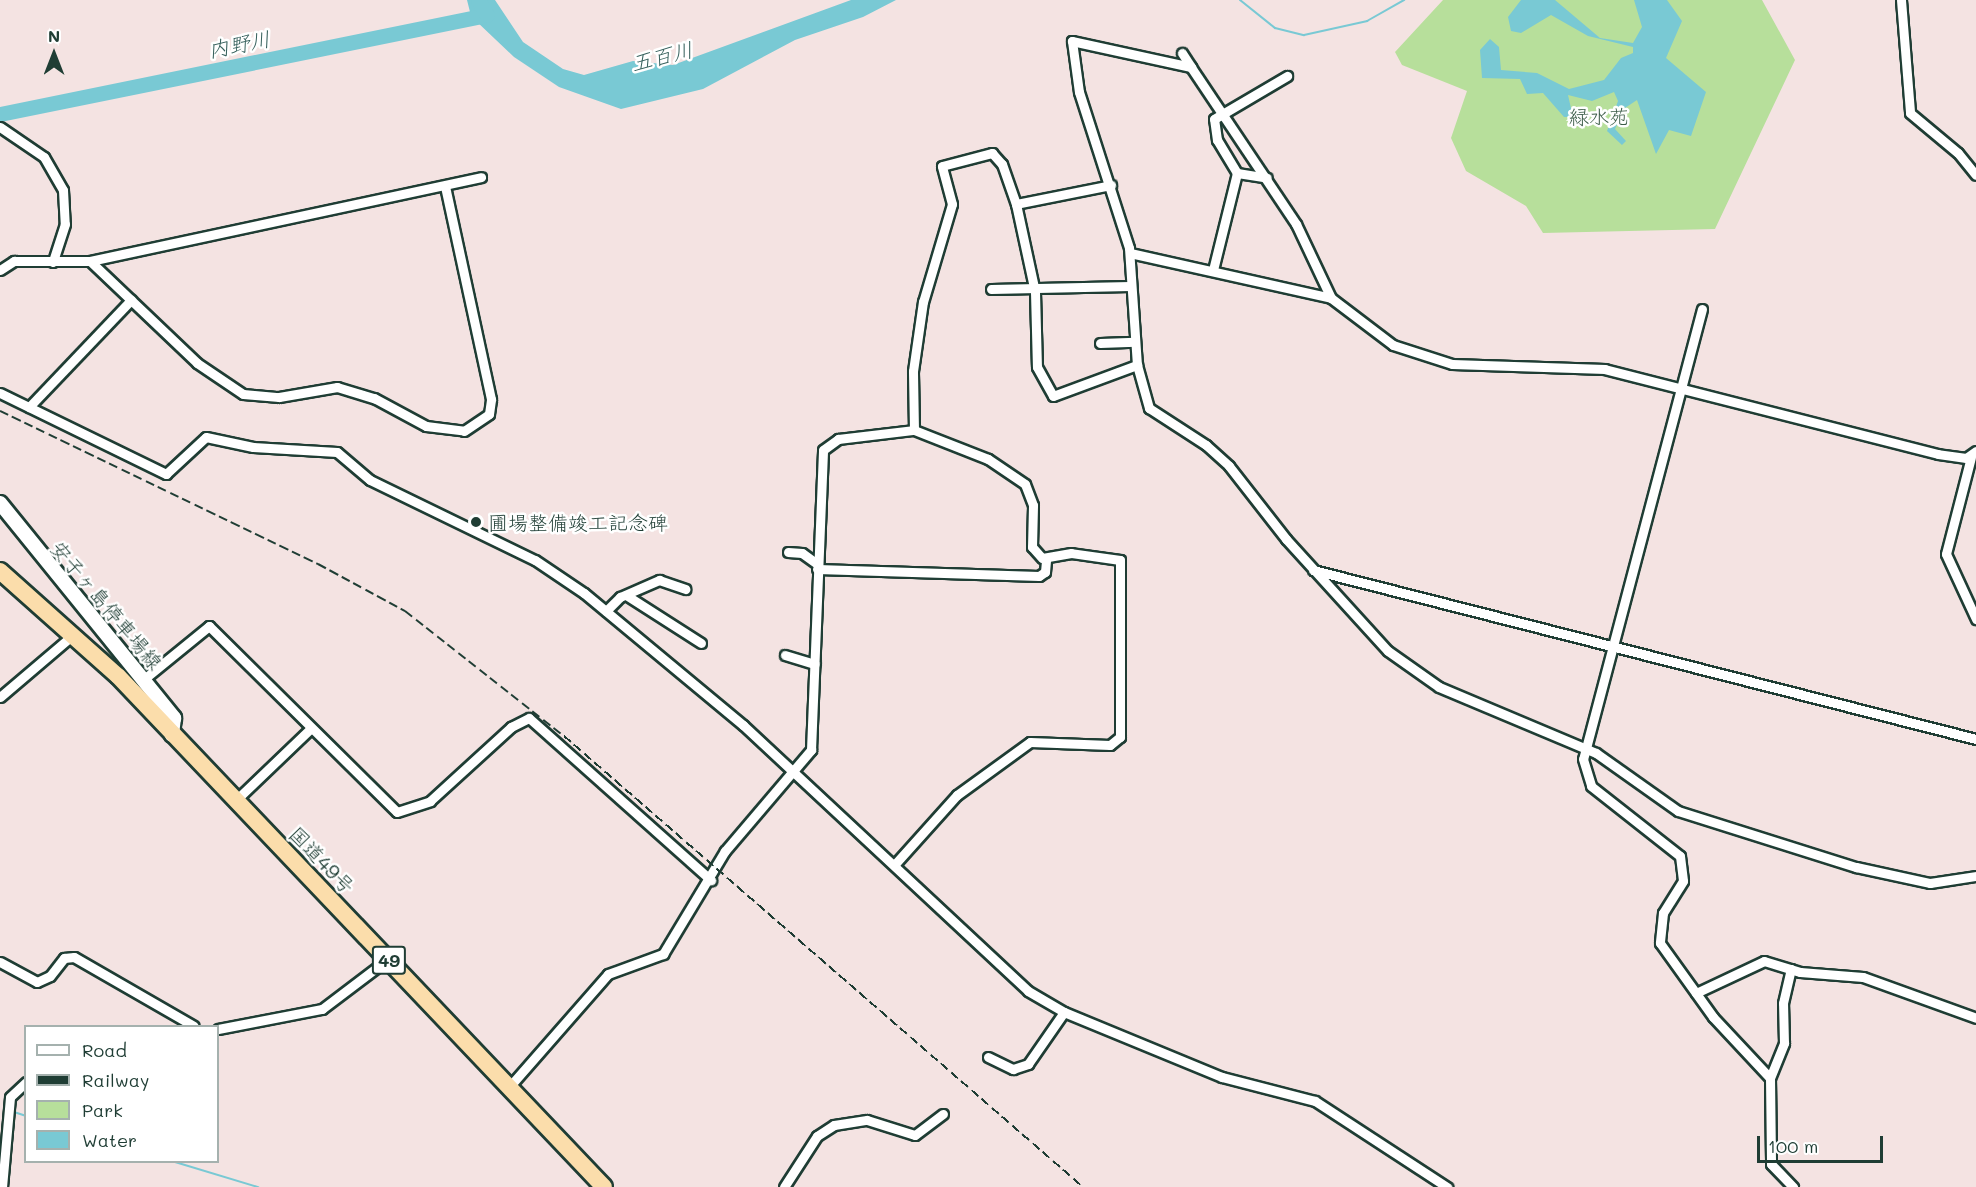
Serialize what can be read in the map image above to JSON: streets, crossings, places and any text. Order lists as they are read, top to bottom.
{
  "streets": {
    "highway": ["国道49号", "49"],
    "main road": ["安子ヶ島停車場線"]
  },
  "crossings": [
    ["安子ヶ島停車場線", "国道49号"]
  ],
  "water": ["内野川", "五百川"],
  "parks": ["緑水苑"],
  "places": ["圃場整備竣工記念碑"],
  "legend": [
    "Road",
    "Railway",
    "Park",
    "Water"
  ],
  "scale_bar": "100 m",
  "north": "top"
}
